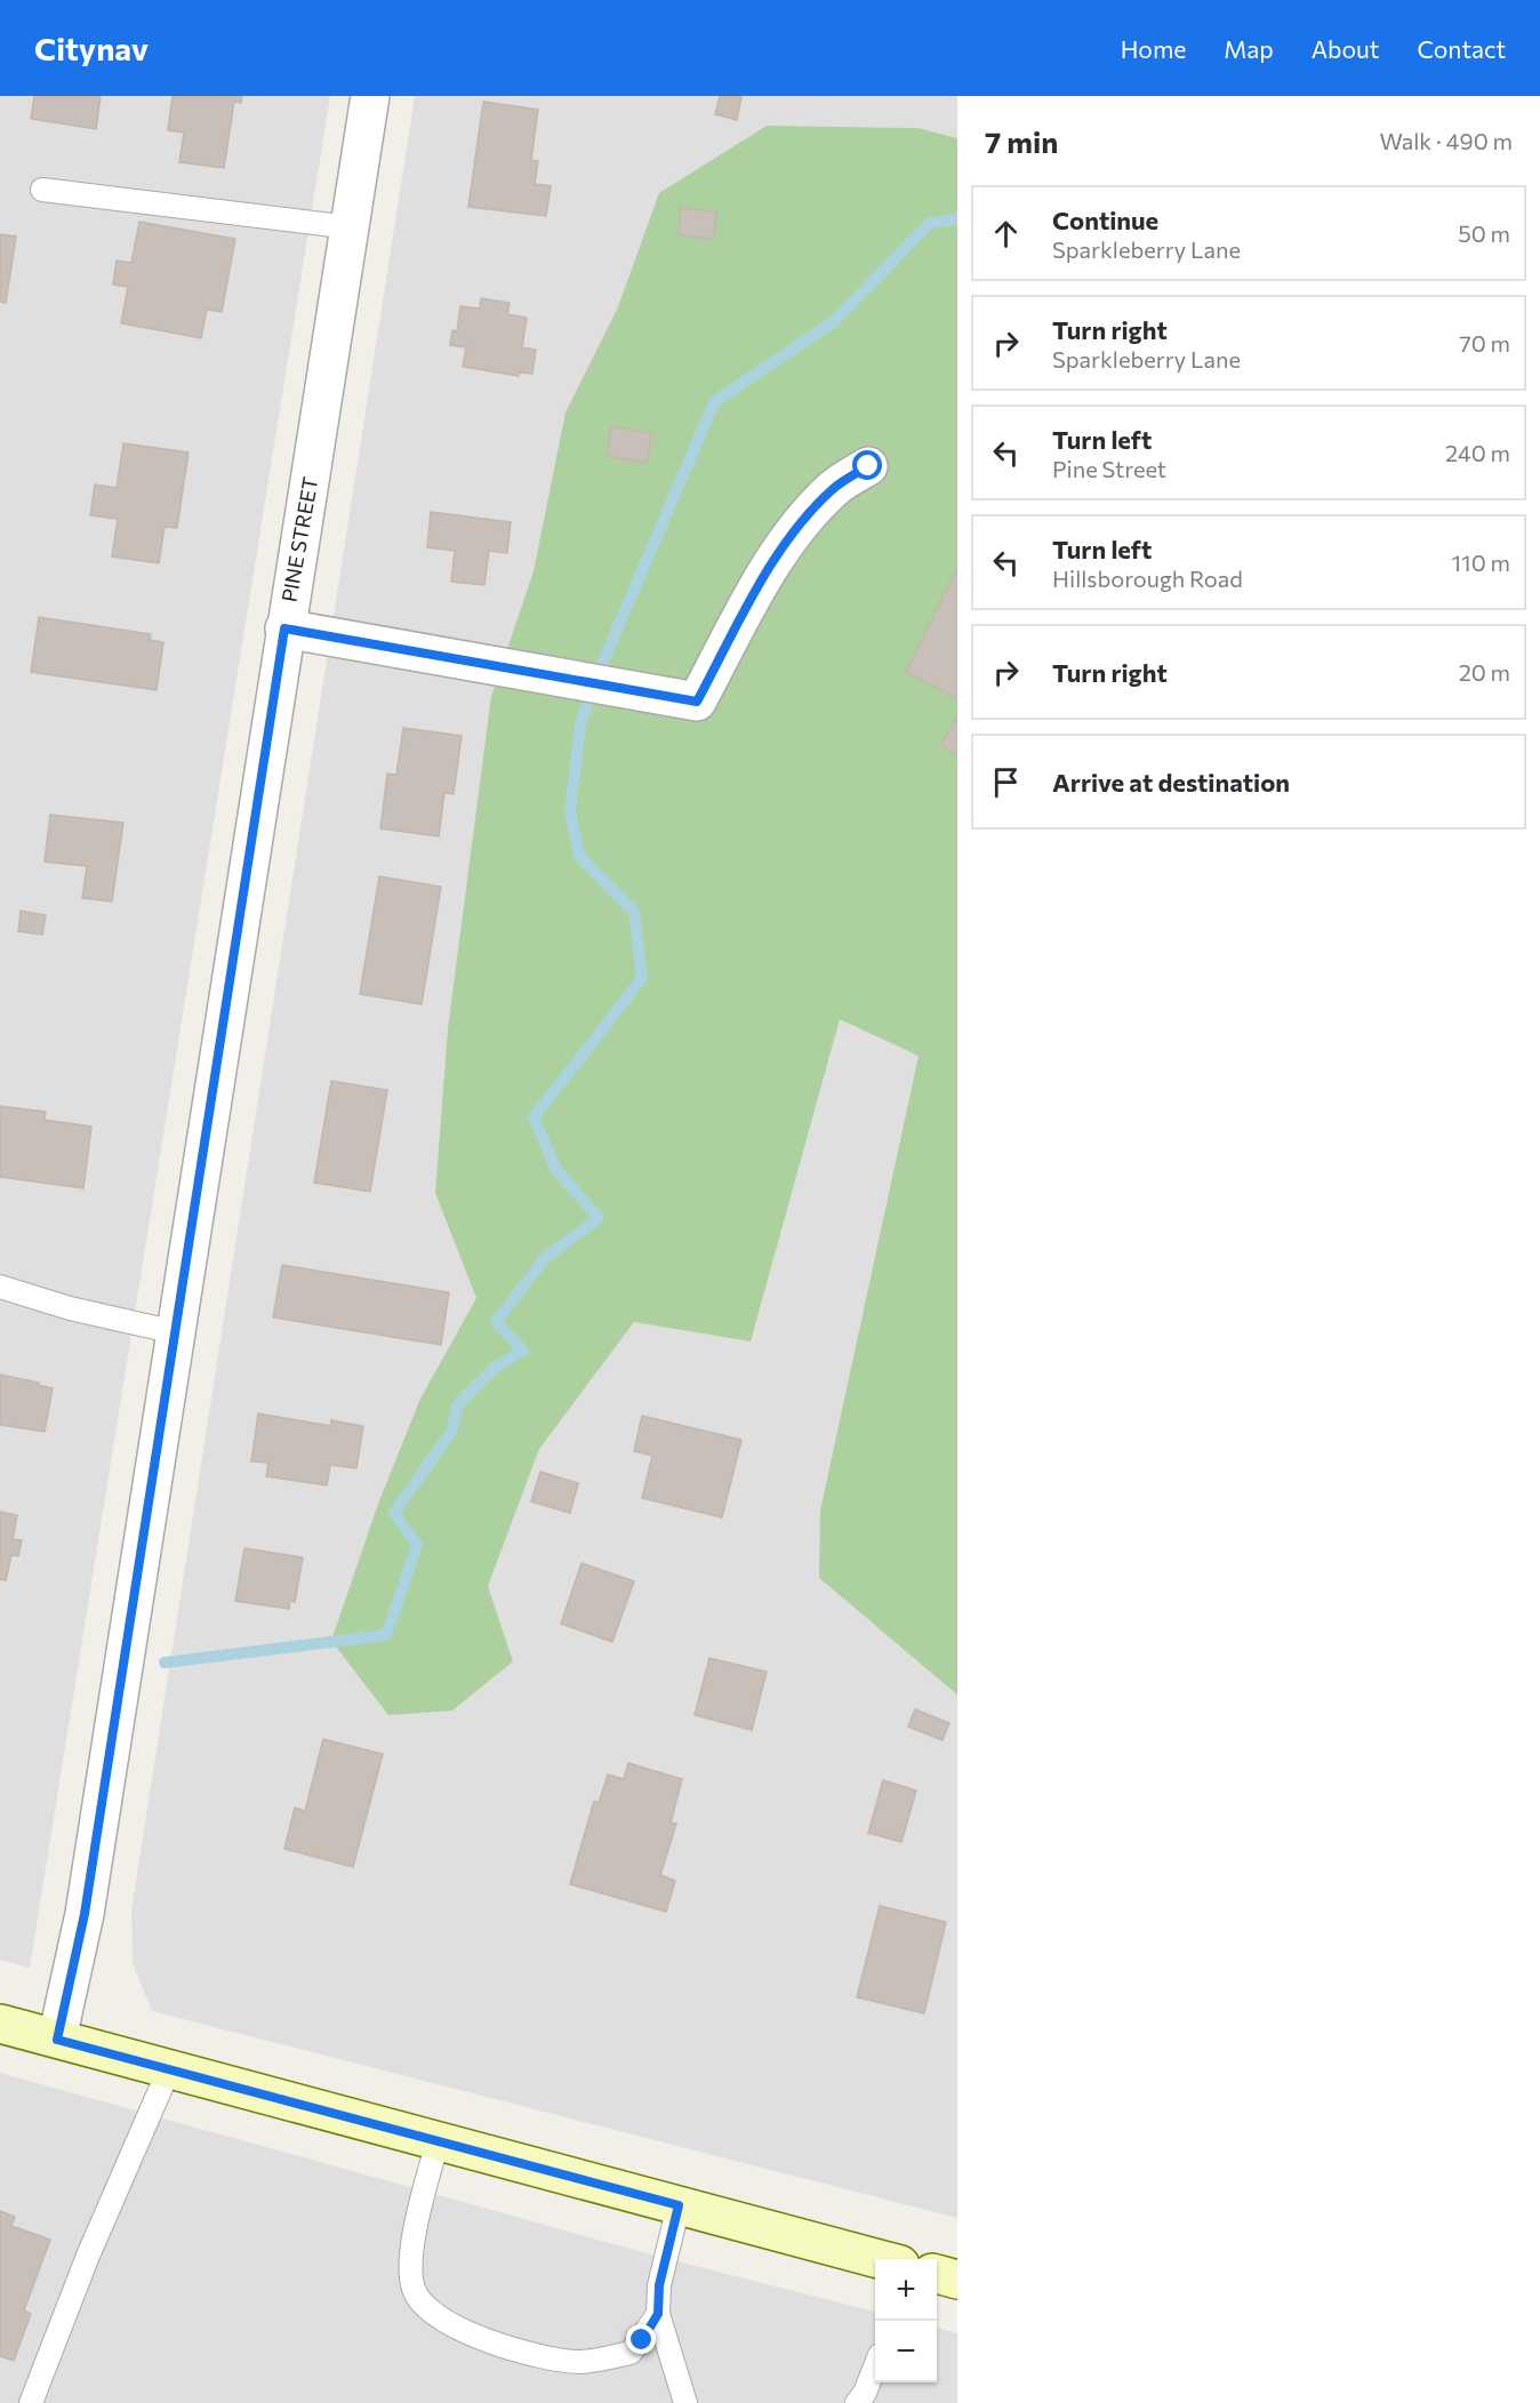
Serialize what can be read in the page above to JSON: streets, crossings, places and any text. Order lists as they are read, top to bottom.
{
  "streets": {
    "street": ["PINE STREET"]
  },
  "page": {
    "header": "Citynav",
    "nav": [
      "Home",
      "Map",
      "About",
      "Contact"
    ],
    "heading": ["7 min", "Walk · 490 m"],
    "list": [
      ["Continue", "Sparkleberry Lane", "50 m"],
      ["Turn right", "Sparkleberry Lane", "70 m"],
      ["Turn left", "Pine Street", "240 m"],
      ["Turn left", "Hillsborough Road", "110 m"],
      ["Turn right", "20 m"],
      "Arrive at destination"
    ],
    "map_buttons": ["+", "−"]
  }
}
